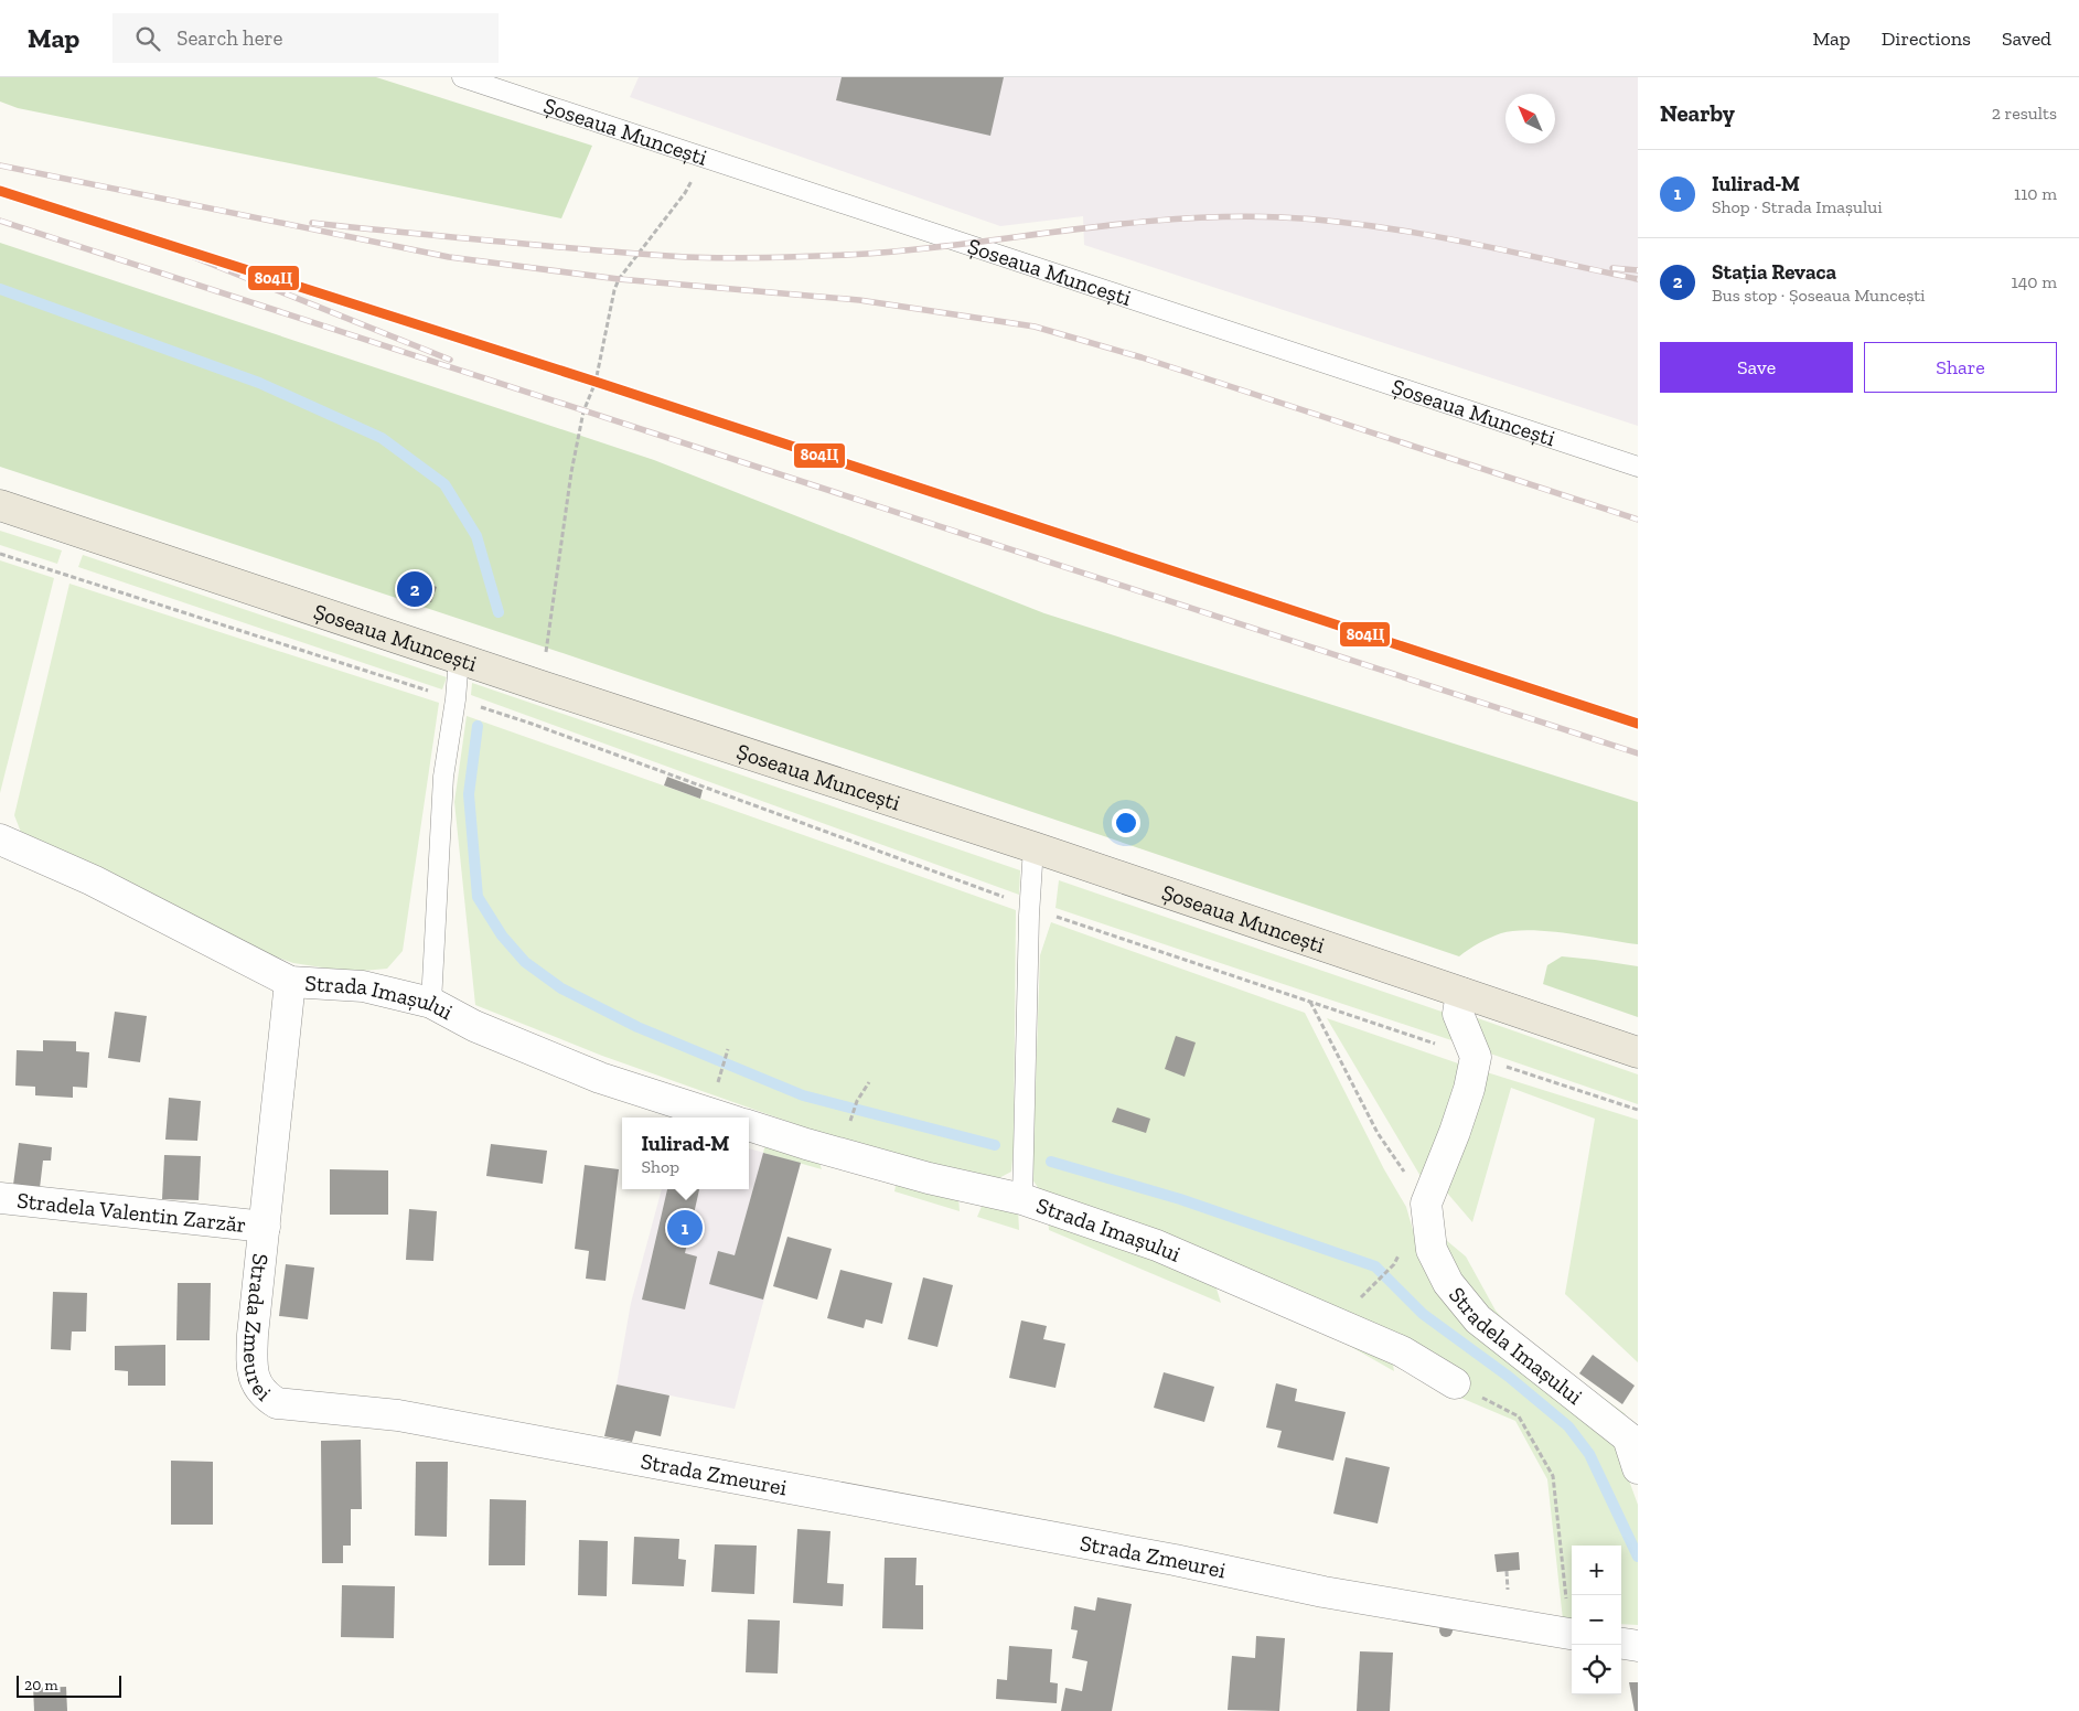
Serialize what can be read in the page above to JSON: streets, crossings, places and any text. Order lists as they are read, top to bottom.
{
  "streets": {
    "main road": ["Șoseaua Muncești"],
    "street": [
      "Strada Imașului",
      "Stradela Valentin Zarzăr",
      "Strada Zmeurei",
      "Stradela Imașului"
    ]
  },
  "crossings": [
    ["Șoseaua Muncești", "Stradela Imașului"],
    ["Strada Imașului", "Strada Zmeurei"],
    ["Stradela Valentin Zarzăr", "Strada Zmeurei"]
  ],
  "lines": ["transit line 804Ц"],
  "scale_bar": "20 m",
  "north": "top left",
  "page": {
    "header": "Map",
    "search": "Search here",
    "nav": ["Map", "Directions", "Saved"],
    "heading": ["Nearby", "2 results"],
    "list": [
      {
        "mark": "1",
        "name": "Iulirad-M",
        "note": "Shop · Strada Imașului",
        "value": "110 m"
      },
      {
        "mark": "2",
        "name": "Stația Revaca",
        "note": "Bus stop · Șoseaua Muncești",
        "value": "140 m"
      }
    ],
    "buttons": ["Save", "Share"],
    "pins": ["2", "1"],
    "popup": ["Iulirad-M", "Shop"],
    "map_buttons": ["+", "−"],
    "scale": "20 m"
  }
}
